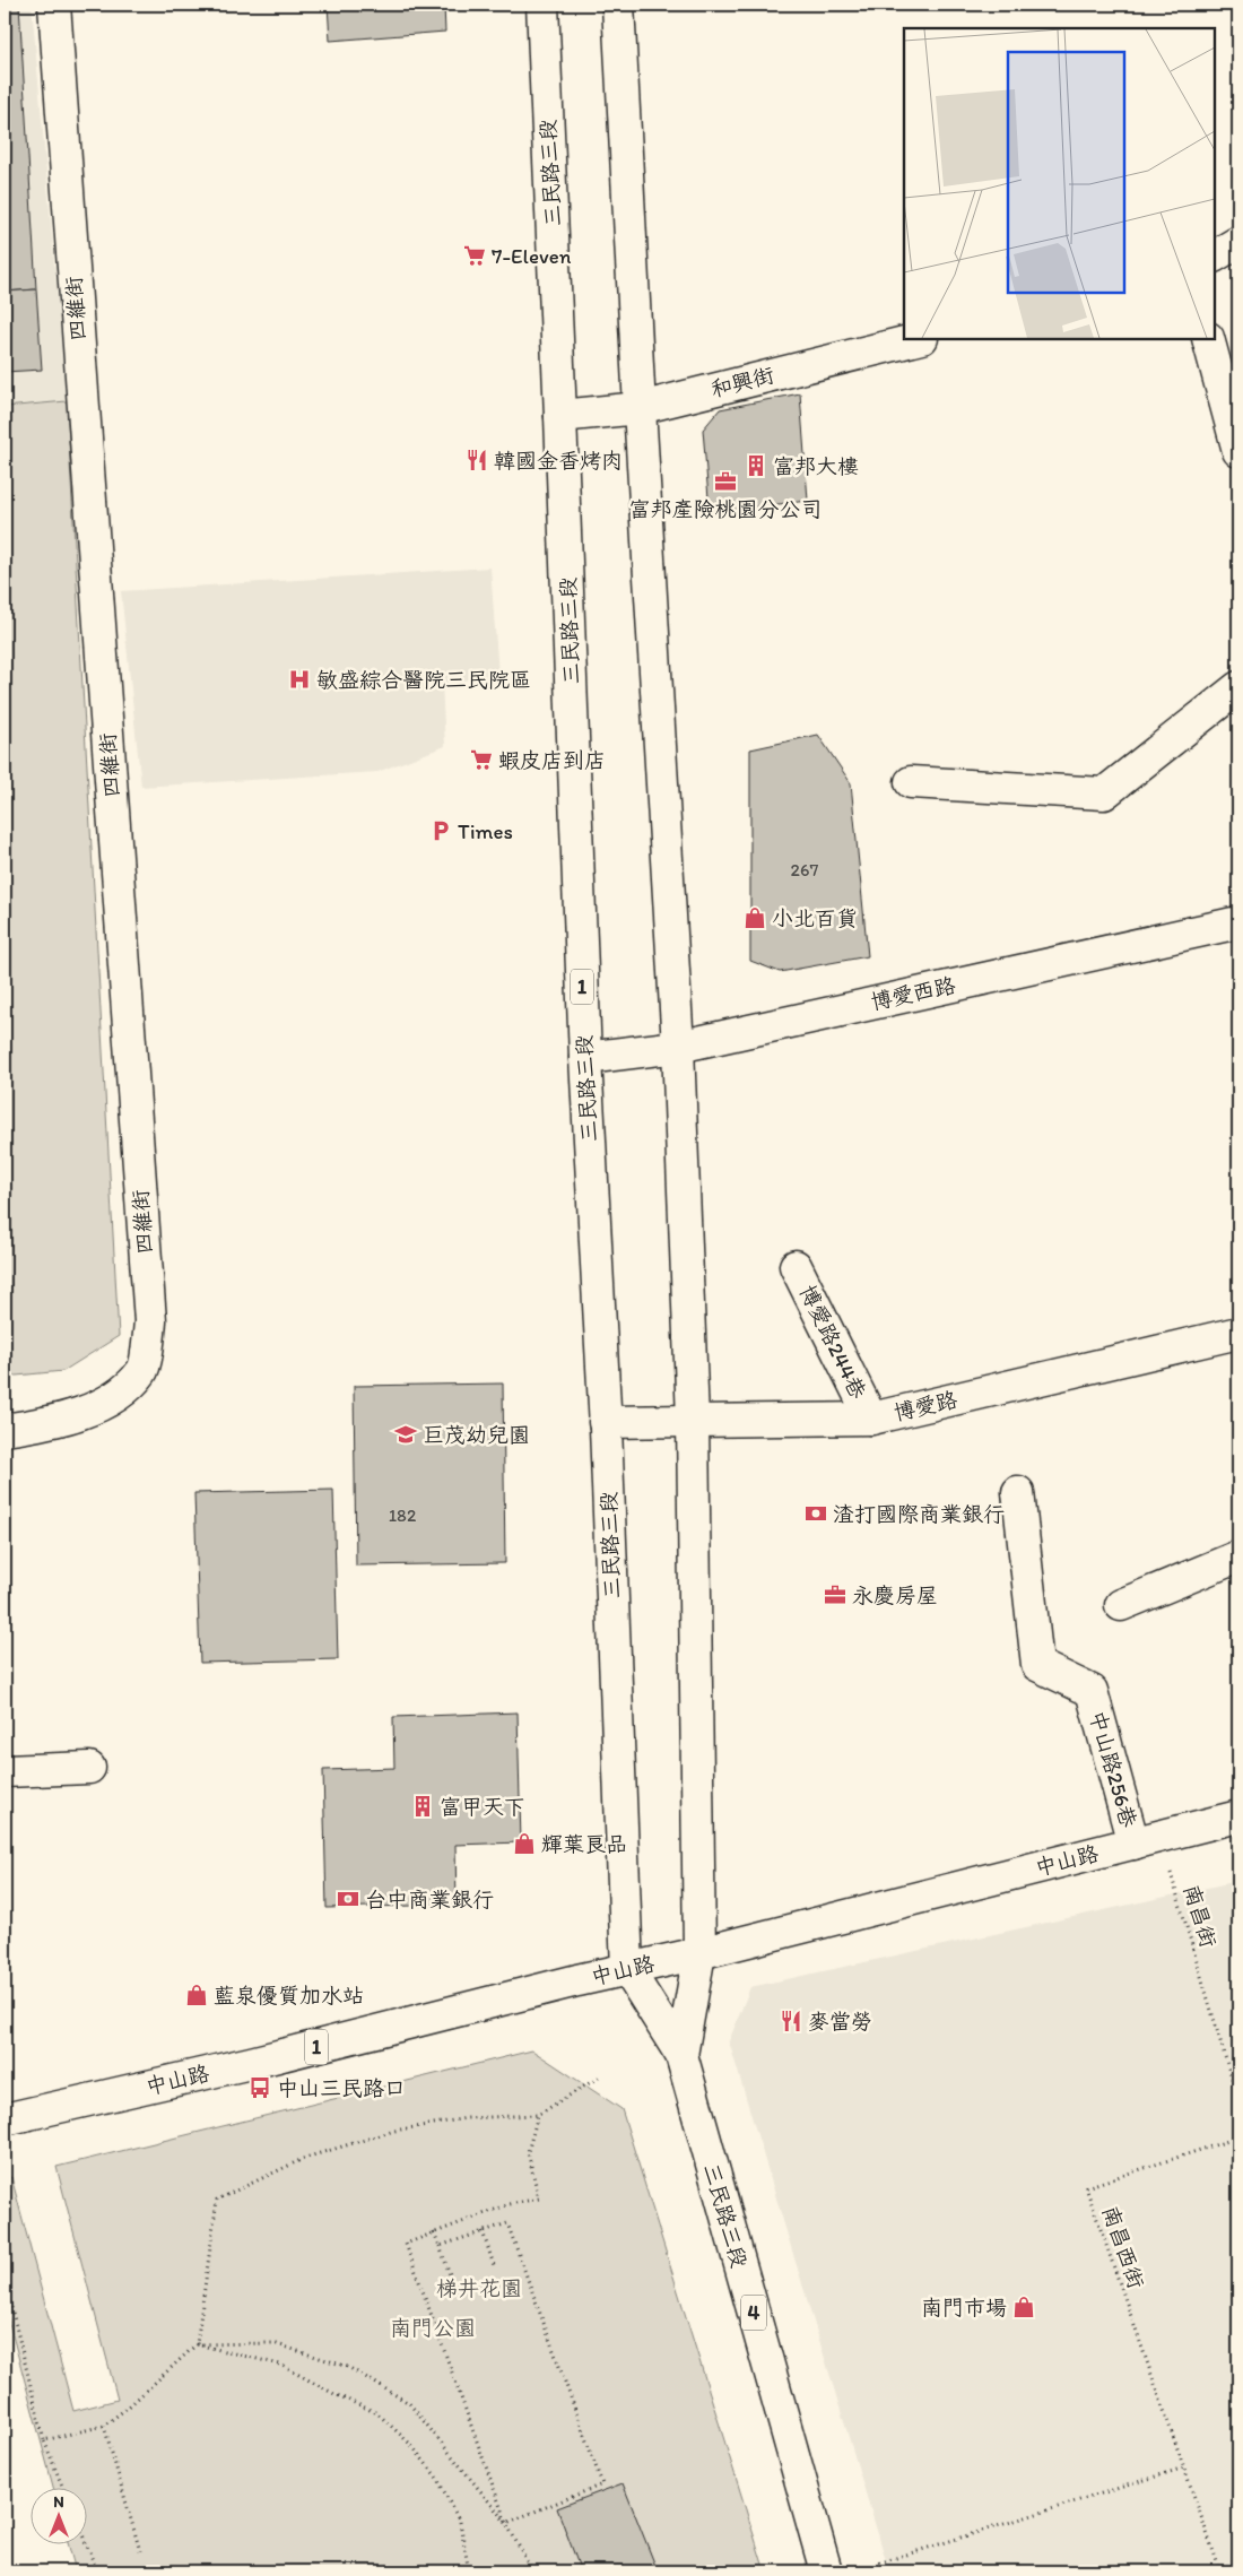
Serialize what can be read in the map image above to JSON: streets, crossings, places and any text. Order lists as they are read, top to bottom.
{
  "streets": {
    "main road": [
      "三民路三段",
      "四維街",
      "和興街",
      "1",
      "博愛西路",
      "博愛路244巷",
      "博愛路",
      "中山路256巷",
      "中山路",
      "4"
    ],
    "path": ["南昌街", "南昌西街"]
  },
  "crossings": [
    ["三民路三段", "和興街"],
    ["三民路三段", "博愛西路"],
    ["三民路三段", "博愛路"],
    ["三民路三段", "中山路"],
    ["博愛路244巷", "博愛路"],
    ["中山路256巷", "中山路"],
    ["中山路256巷", "南昌街"],
    ["中山路", "南昌街"]
  ],
  "parks": ["梯井花園", "南門公園"],
  "places": {
    "supermarket": ["7-Eleven", "蝦皮店到店"],
    "restaurant": ["韓國金香烤肉", "麥當勞"],
    "building": ["富邦大樓", "富甲天下"],
    "office": ["富邦產險桃園分公司", "永慶房屋"],
    "hospital": ["敏盛綜合醫院三民院區"],
    "parking": ["Times"],
    "shop": [
      "小北百貨",
      "輝葉良品",
      "藍泉優質加水站",
      "南門市場"
    ],
    "school or university": ["巨茂幼兒園"],
    "bank": ["渣打國際商業銀行", "台中商業銀行"],
    "bus stop": ["中山三民路口"]
  },
  "house_numbers": ["267", "182"],
  "north": "top"
}
